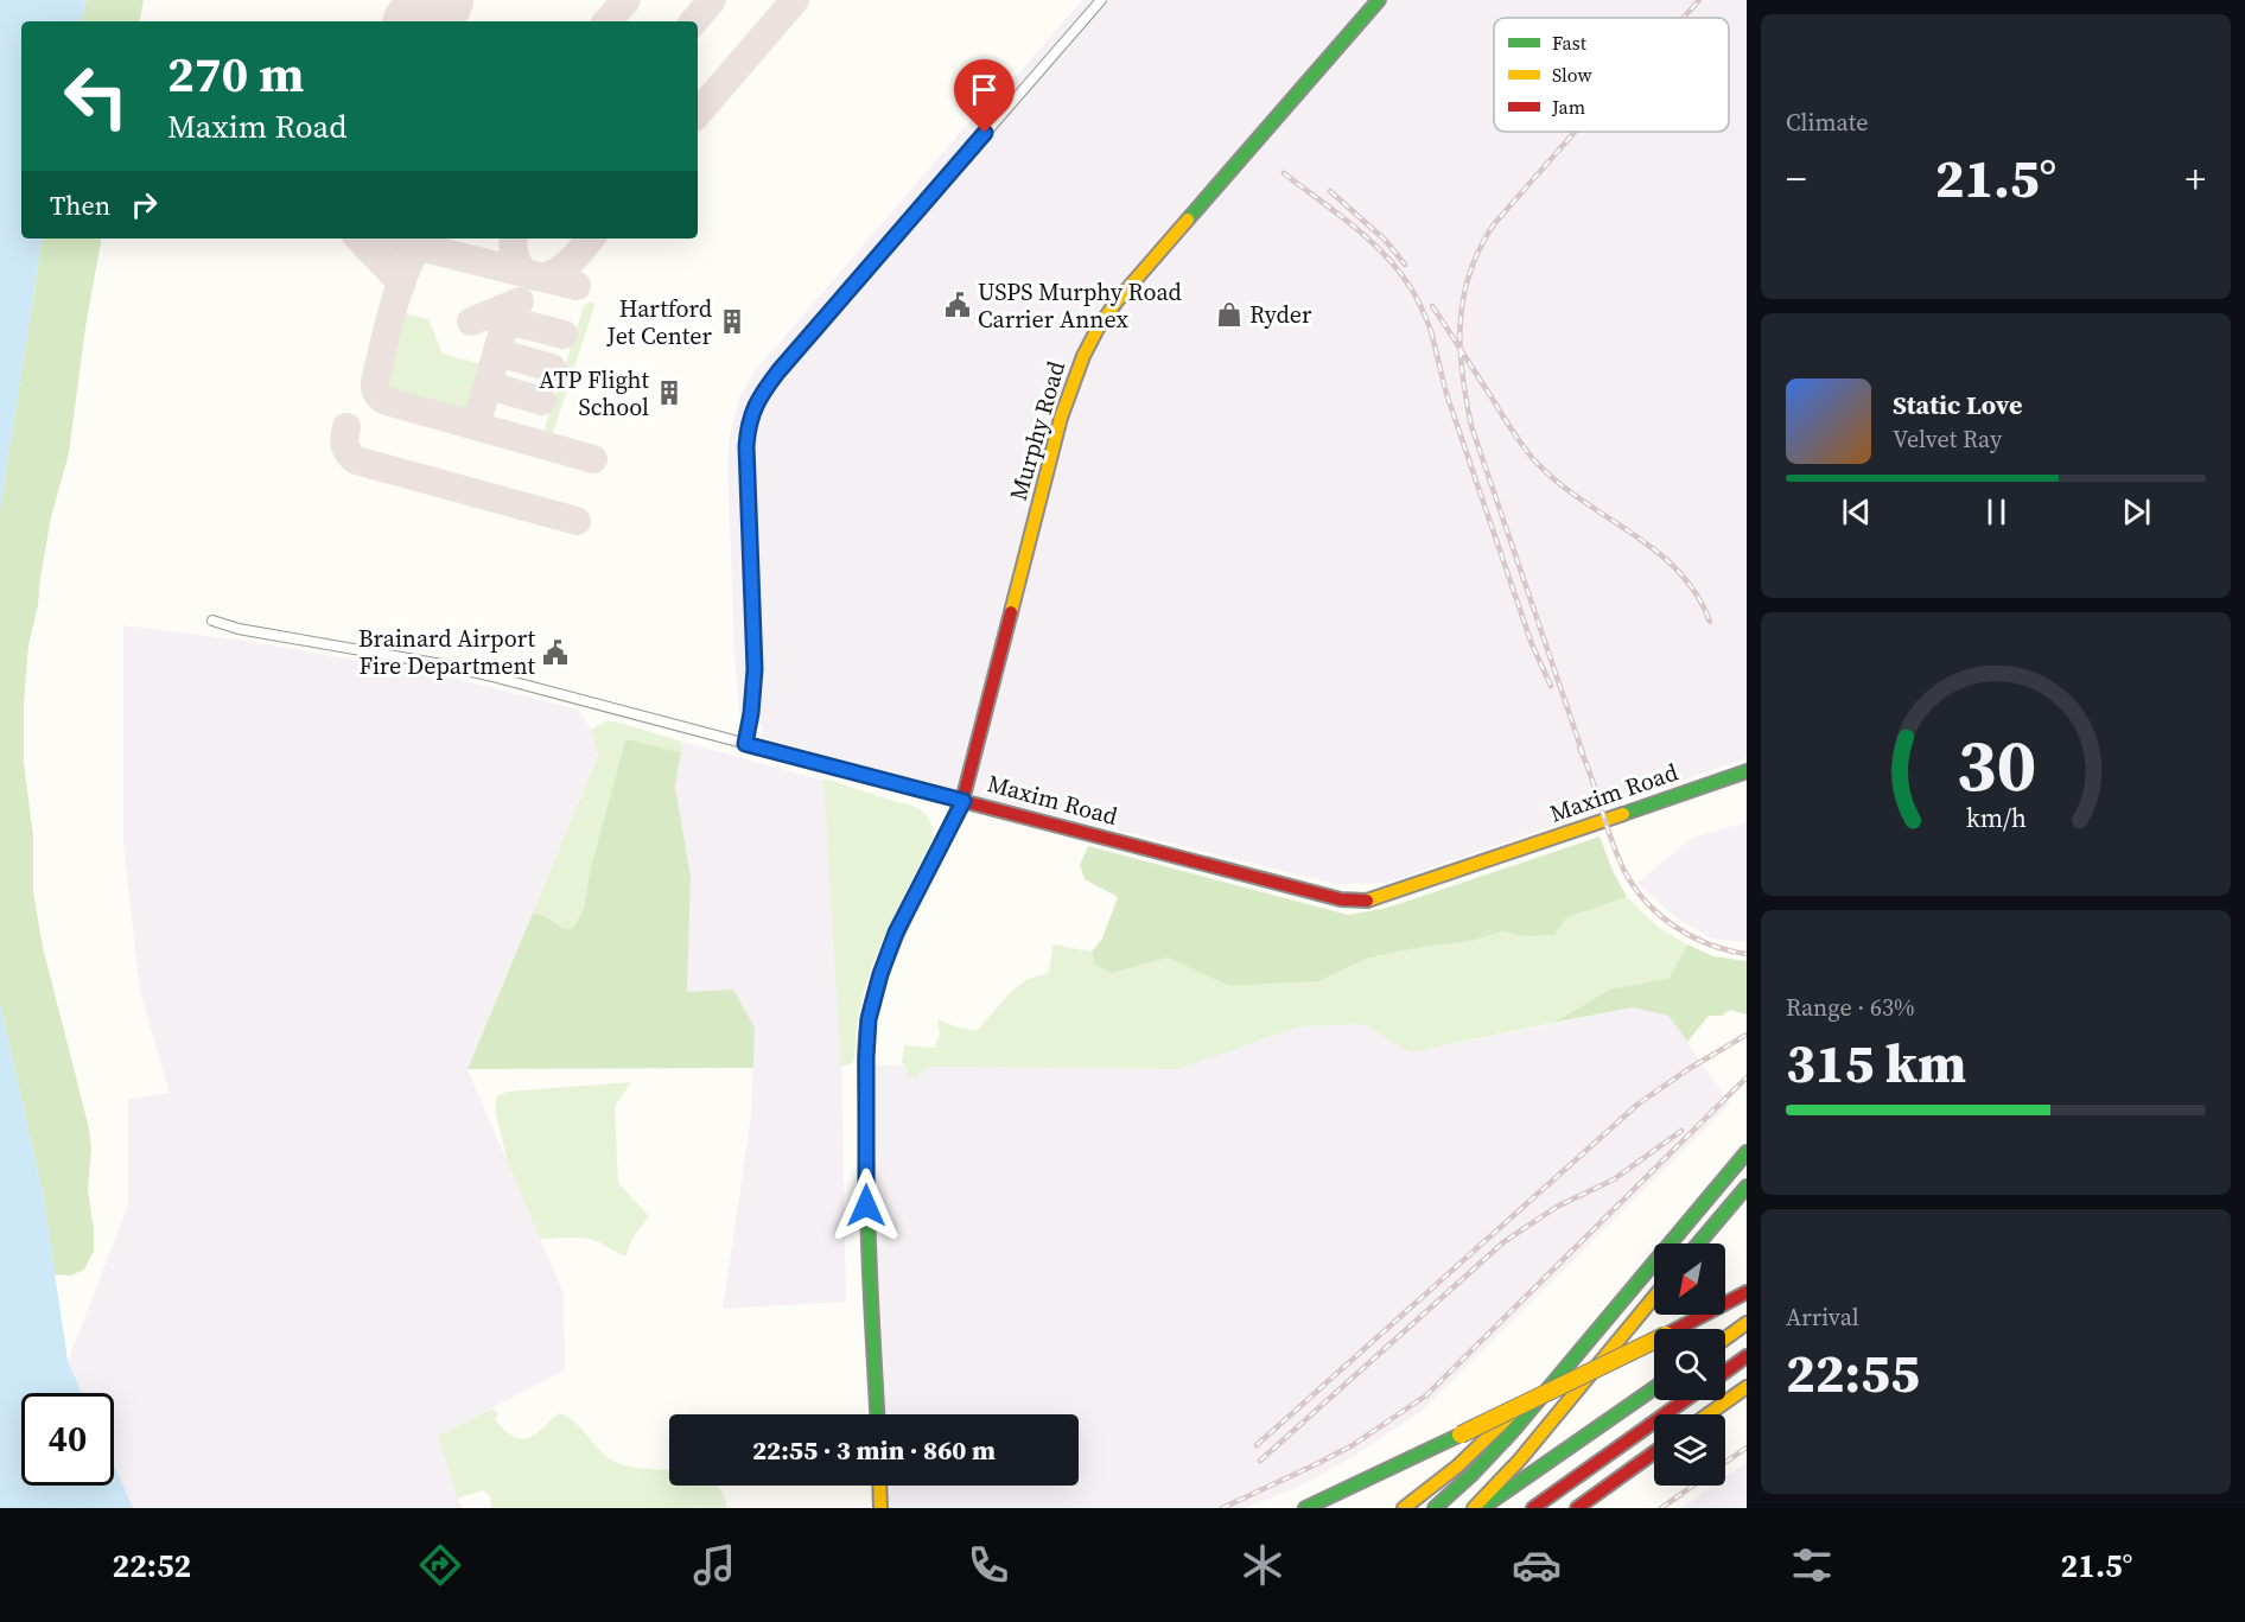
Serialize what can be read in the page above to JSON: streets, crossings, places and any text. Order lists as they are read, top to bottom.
{
  "streets": {
    "main road": ["Murphy Road", "Maxim Road"]
  },
  "crossings": [
    ["Murphy Road", "Maxim Road"]
  ],
  "places": {
    "public building": ["USPS Murphy Road Carrier Annex", "Brainard Airport Fire Department"],
    "shop": ["Ryder"],
    "building": ["Hartford Jet Center", "ATP Flight School"]
  },
  "legend": ["Fast", "Slow", "Jam"],
  "north": "bottom left",
  "page": {
    "tile": [
      "Climate",
      ["Range · 63%", "315 km"],
      ["Arrival", "22:55"]
    ],
    "turn": ["270 m", "Maxim Road"],
    "heat": ["−", "21.5°", "+"],
    "then": "Then",
    "song": ["Static Love", "Velvet Ray"],
    "limit": "40",
    "trip": "22:55 · 3 min · 860 m",
    "tabs": ["22:52", "21.5°"],
    "gauge": ["30", "km/h"]
  }
}
